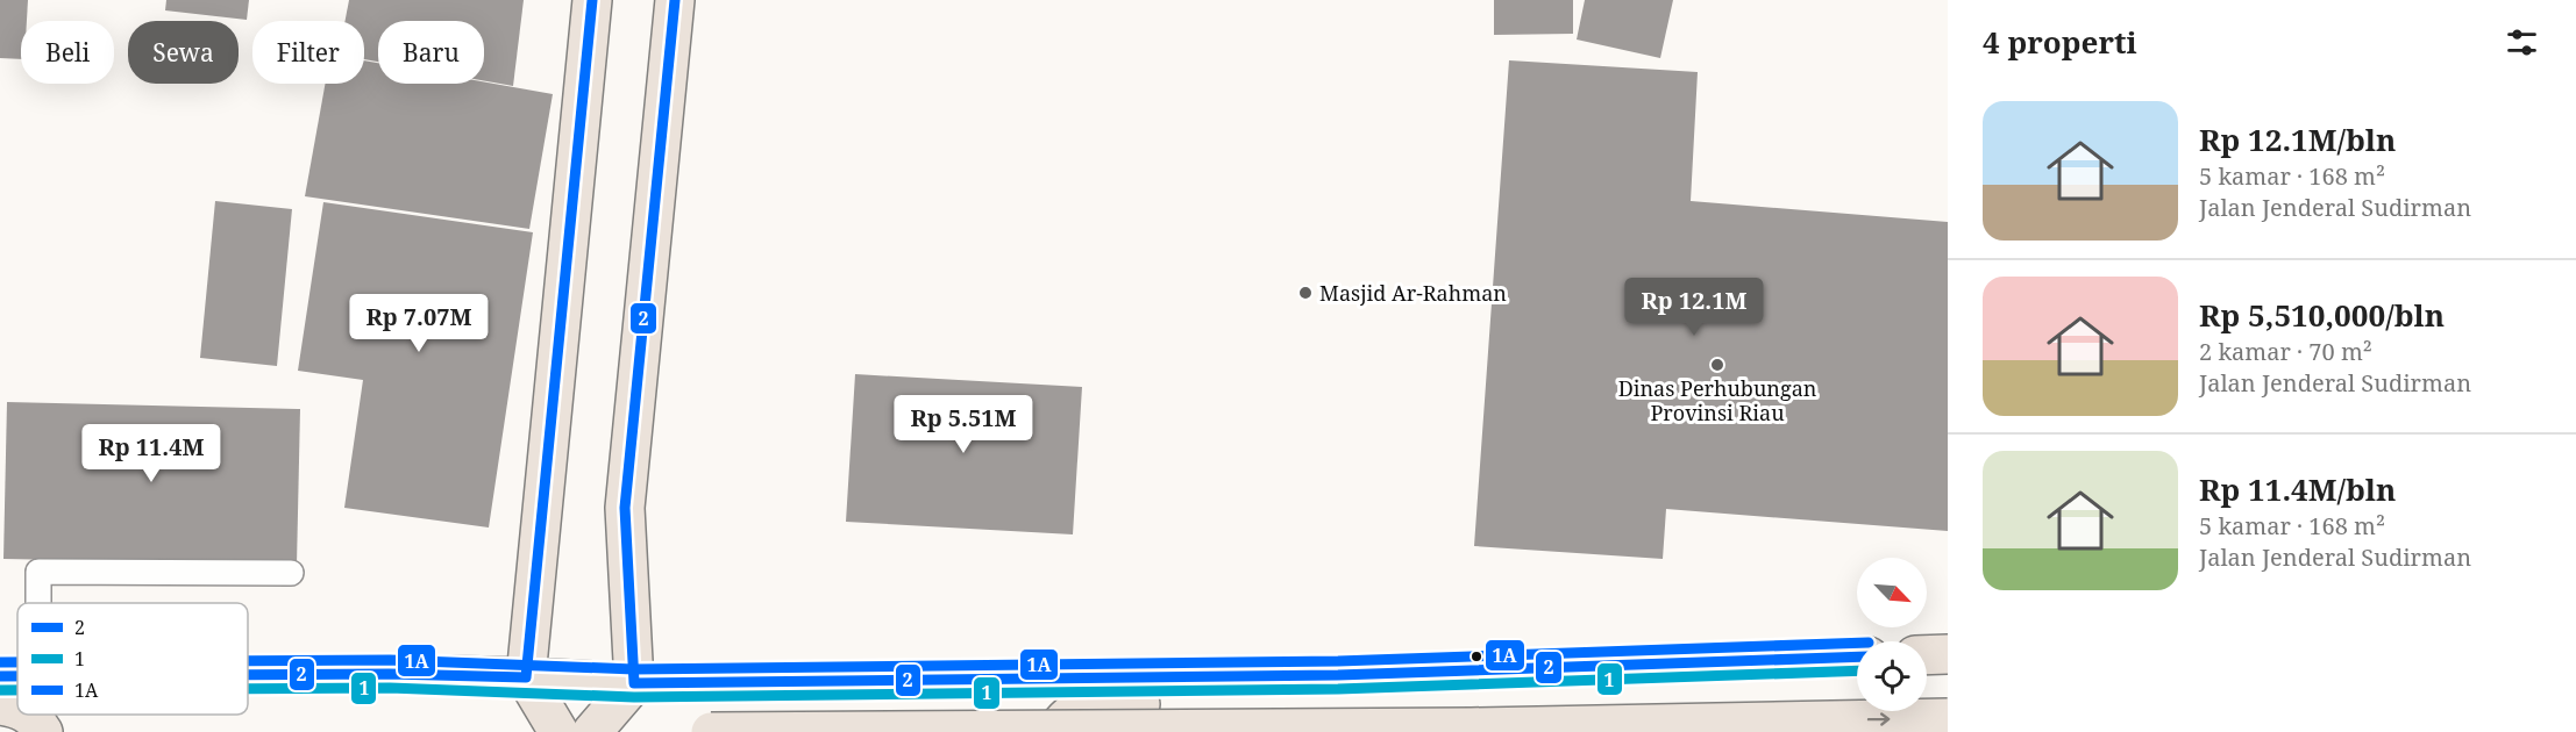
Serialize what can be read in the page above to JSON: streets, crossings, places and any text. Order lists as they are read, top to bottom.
{
  "places": ["Masjid Ar-Rahman", "Dinas Perhubungan Provinsi Riau"],
  "lines": ["transit line 2", "transit line 1A", "transit line 1"],
  "legend": ["2", "1", "1A"],
  "north": "bottom right",
  "page": {
    "heading": "4 properti",
    "chip": [
      "Beli",
      "Sewa",
      "Filter",
      "Baru"
    ],
    "list": [
      {
        "name": "Rp 12.1M/bln",
        "note": "5 kamar · 168 m² · Jalan Jenderal Sudirman"
      },
      {
        "name": "Rp 5,510,000/bln",
        "note": "2 kamar · 70 m² · Jalan Jenderal Sudirman"
      },
      {
        "name": "Rp 11.4M/bln",
        "note": "5 kamar · 168 m² · Jalan Jenderal Sudirman"
      }
    ],
    "price": [
      "Rp 12.1M",
      "Rp 7.07M",
      "Rp 5.51M",
      "Rp 11.4M"
    ]
  }
}
